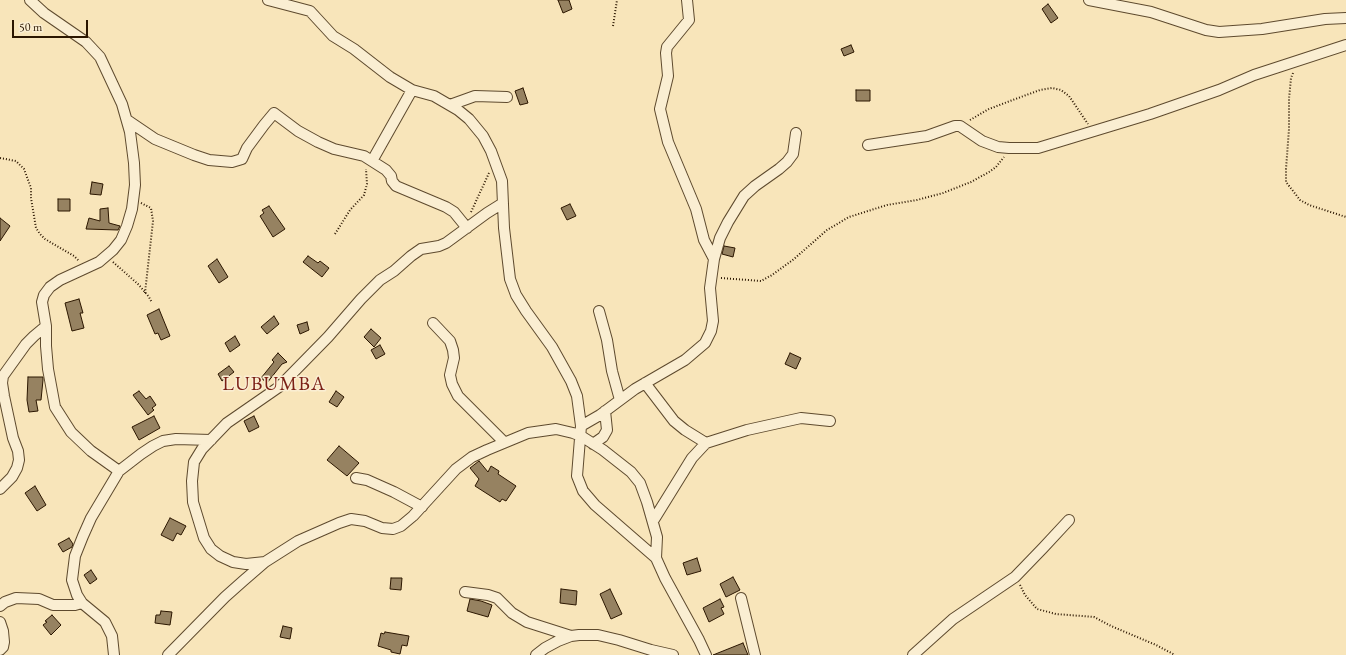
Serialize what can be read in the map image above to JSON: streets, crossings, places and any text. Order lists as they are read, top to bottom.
{
  "districts": ["LUBUMBA"],
  "scale_bar": "50 m"
}
